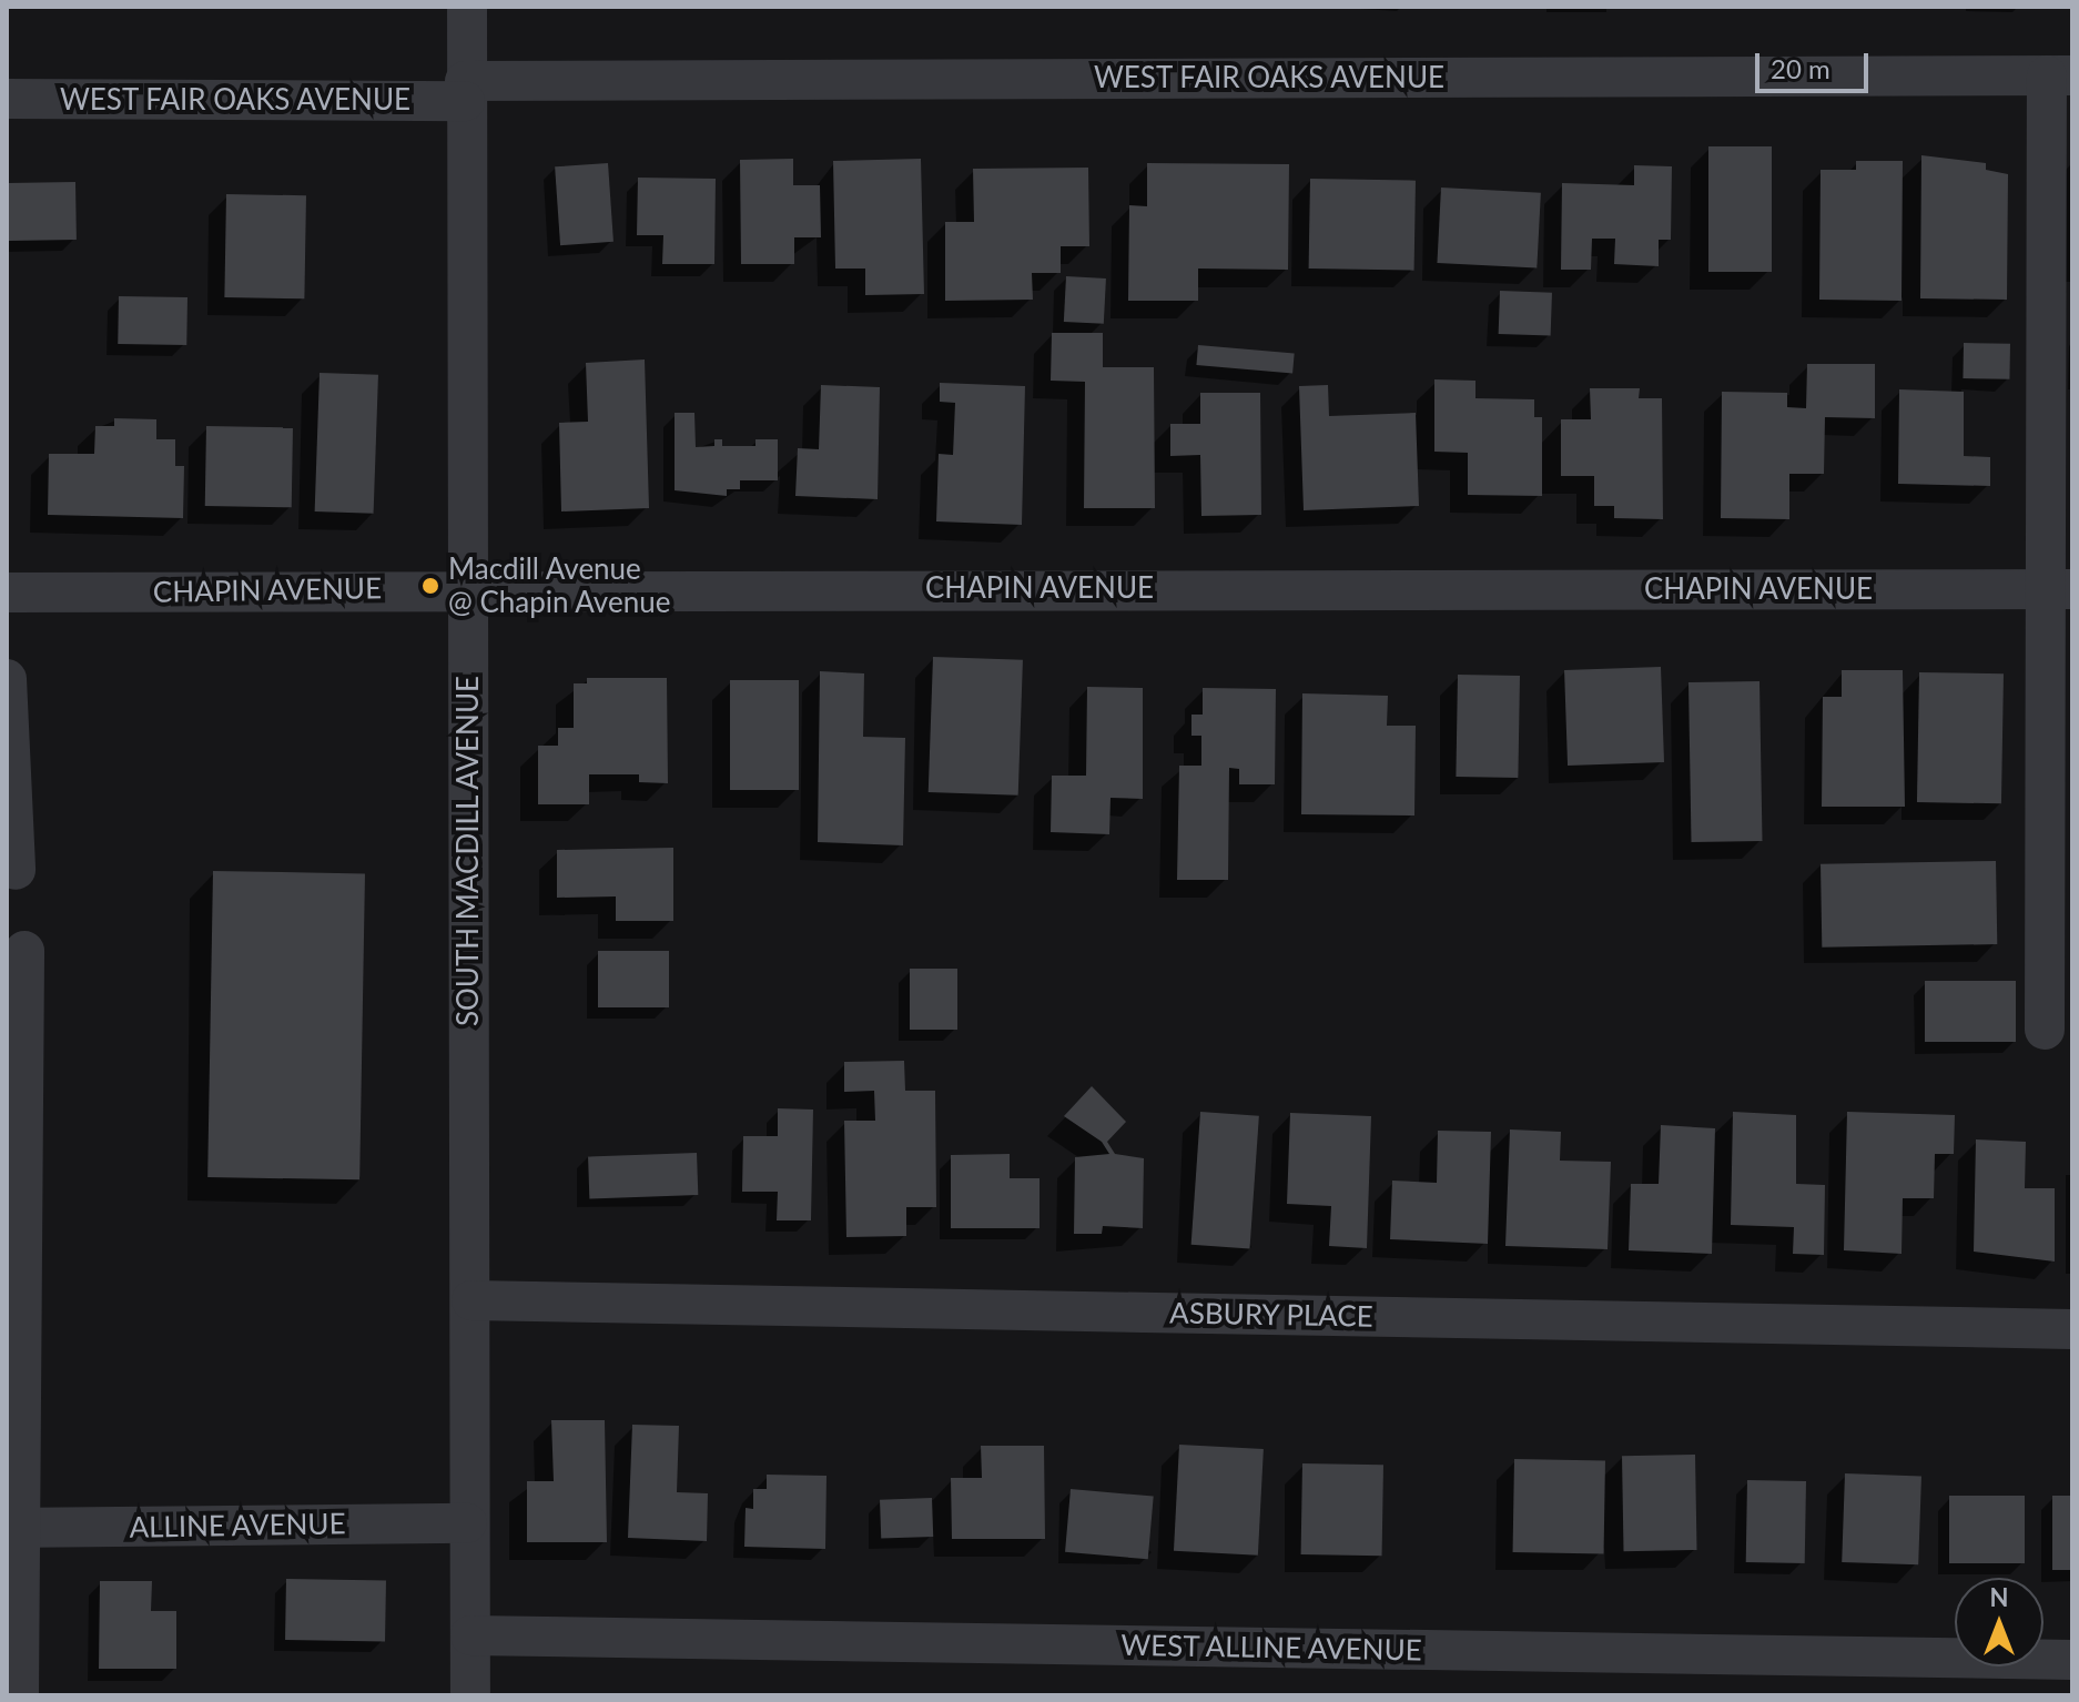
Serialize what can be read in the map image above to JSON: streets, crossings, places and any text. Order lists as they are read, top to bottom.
{
  "streets": {
    "street": [
      "WEST FAIR OAKS AVENUE",
      "CHAPIN AVENUE",
      "SOUTH MACDILL AVENUE",
      "ASBURY PLACE",
      "ALLINE AVENUE",
      "WEST ALLINE AVENUE"
    ]
  },
  "crossings": [
    ["WEST FAIR OAKS AVENUE", "SOUTH MACDILL AVENUE"],
    ["CHAPIN AVENUE", "SOUTH MACDILL AVENUE"],
    ["SOUTH MACDILL AVENUE", "ASBURY PLACE"],
    ["SOUTH MACDILL AVENUE", "ALLINE AVENUE"],
    ["SOUTH MACDILL AVENUE", "WEST ALLINE AVENUE"]
  ],
  "places": ["Macdill Avenue @ Chapin Avenue"],
  "scale_bar": "20 m",
  "north": "top"
}
